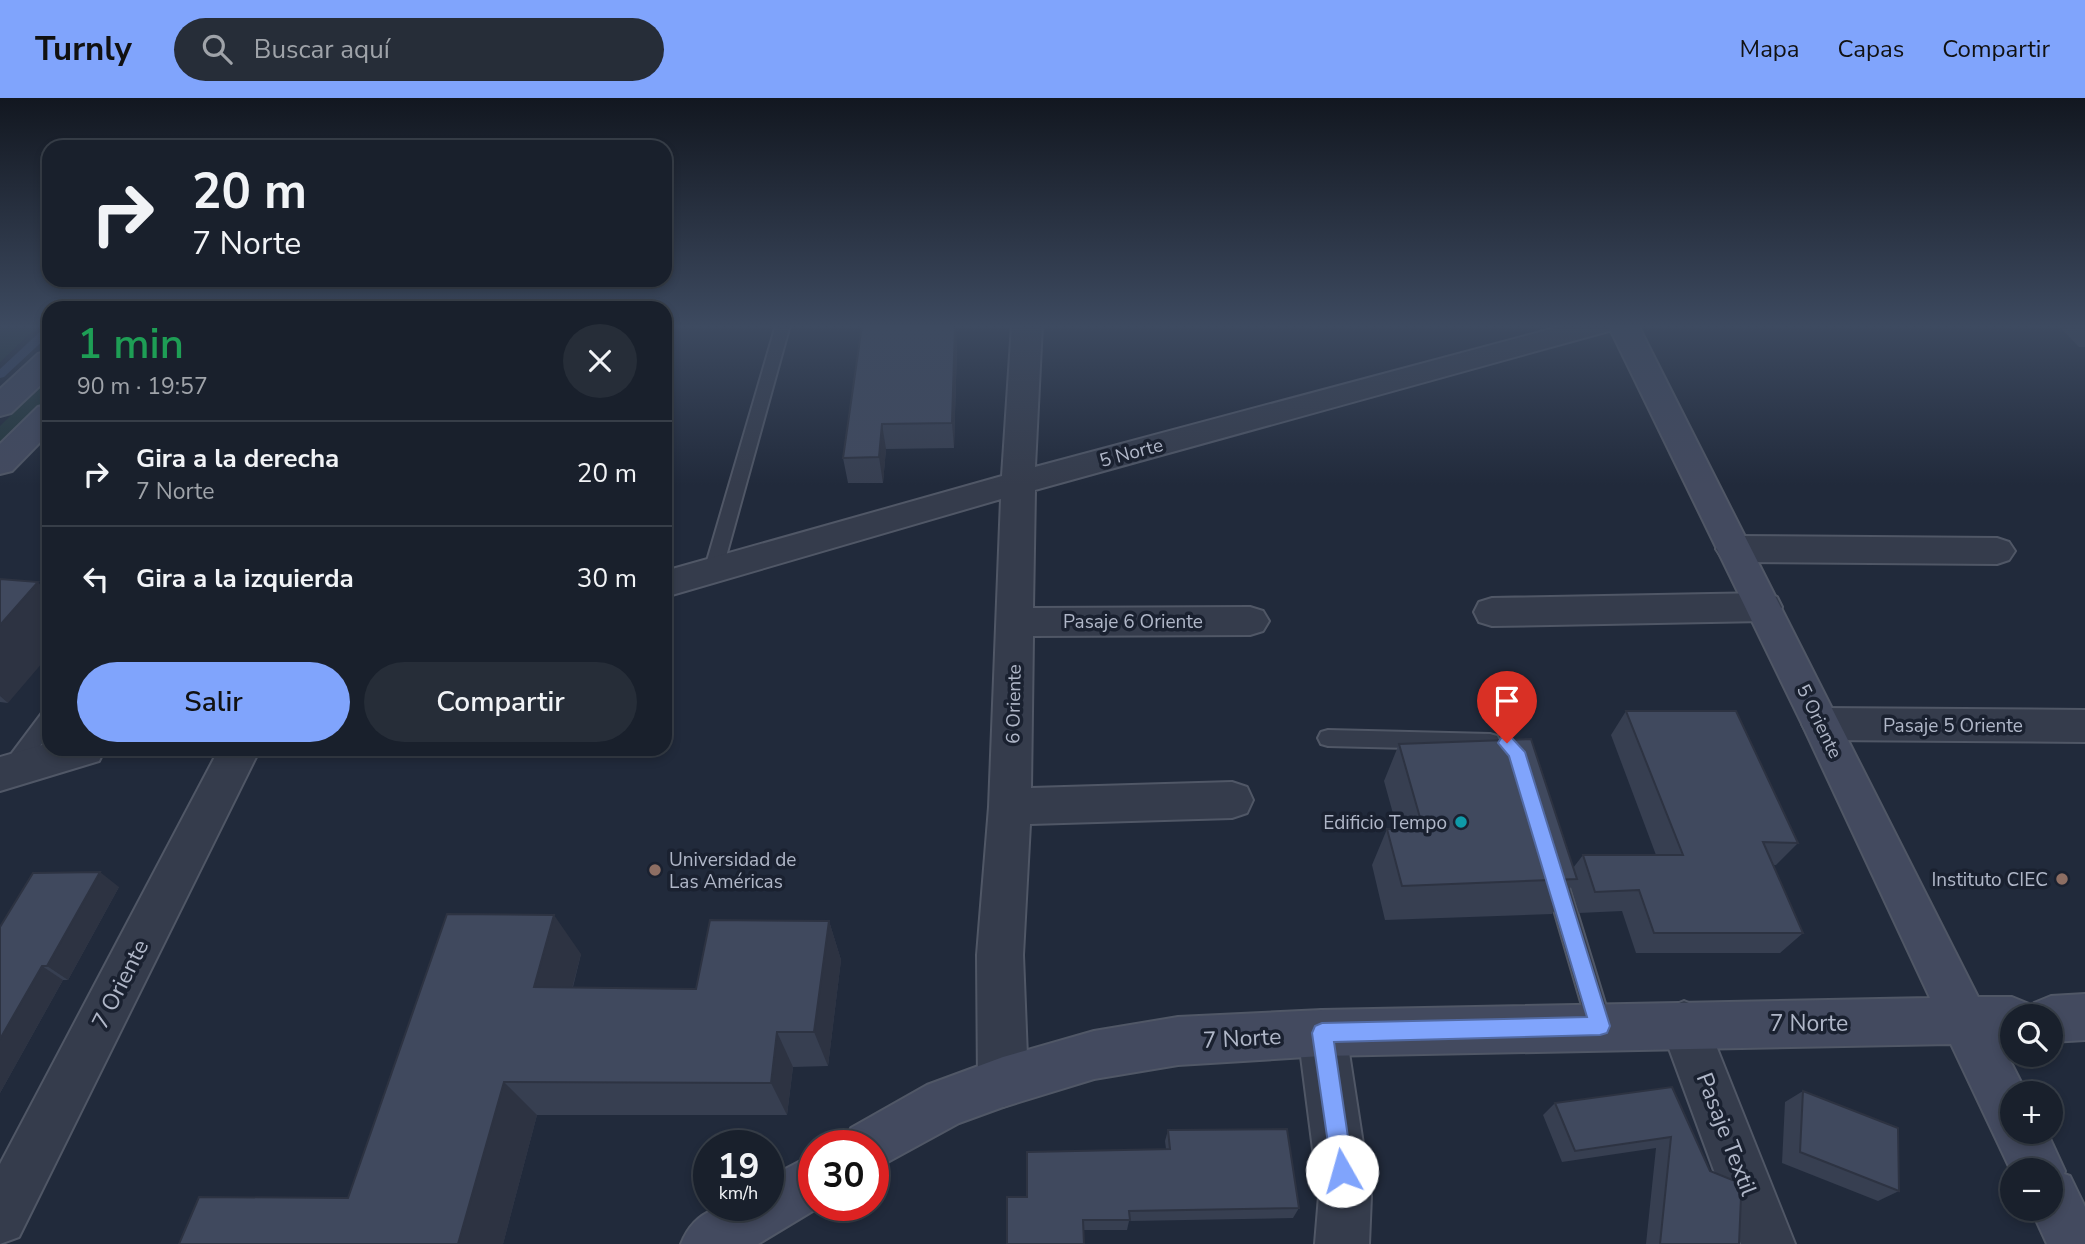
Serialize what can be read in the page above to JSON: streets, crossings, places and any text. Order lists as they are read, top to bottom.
{
  "streets": {
    "main road": ["5 Oriente", "7 Norte"],
    "street": [
      "5 Norte",
      "Pasaje 6 Oriente",
      "6 Oriente",
      "Pasaje 5 Oriente",
      "7 Oriente",
      "Pasaje Textil"
    ]
  },
  "crossings": [
    ["5 Norte", "6 Oriente"],
    ["Pasaje 6 Oriente", "6 Oriente"],
    ["6 Oriente", "7 Norte"],
    ["5 Oriente", "Pasaje 5 Oriente"],
    ["5 Oriente", "7 Norte"],
    ["7 Norte", "Pasaje Textil"]
  ],
  "places": ["Edificio Tempo", "Universidad de Las Américas", "Instituto CIEC"],
  "page": {
    "header": "Turnly",
    "search": "Buscar aquí",
    "nav": ["Mapa", "Capas", "Compartir"],
    "turn": ["20 m", "7 Norte"],
    "heading": ["1 min", "90 m · 19:57"],
    "list": [
      {
        "name": "Gira a la derecha",
        "note": "7 Norte",
        "value": "20 m"
      },
      {
        "name": "Gira a la izquierda",
        "value": "30 m"
      }
    ],
    "buttons": ["Salir", "Compartir"],
    "map_buttons": ["+", "−"],
    "speed": "19 km/h",
    "limit": "30"
  }
}
